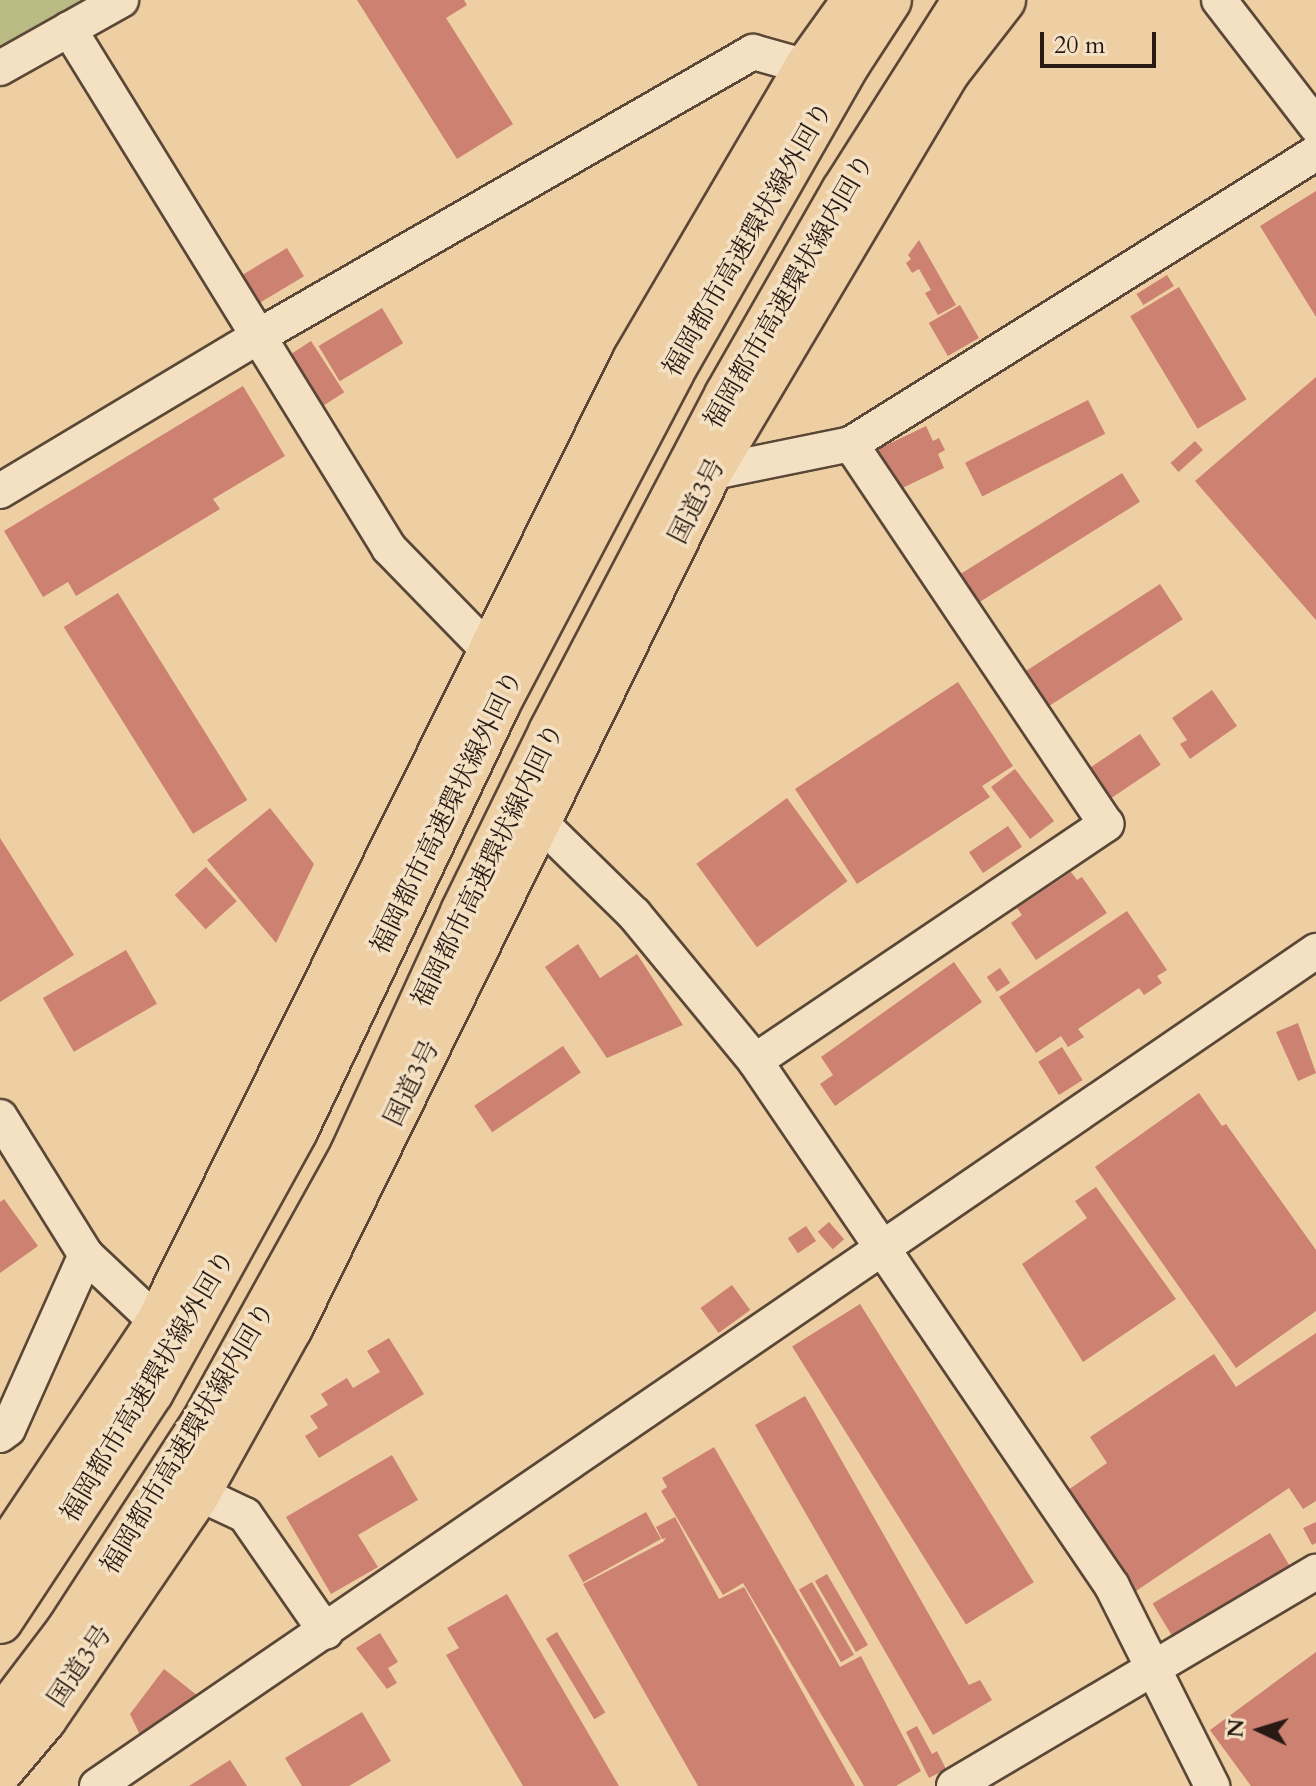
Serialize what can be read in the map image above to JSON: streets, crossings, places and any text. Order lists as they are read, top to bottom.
{
  "streets": {
    "highway": ["福岡都市高速環状線外回り", "福岡都市高速環状線内回り", "国道3号"]
  },
  "scale_bar": "20 m",
  "north": "left"
}
